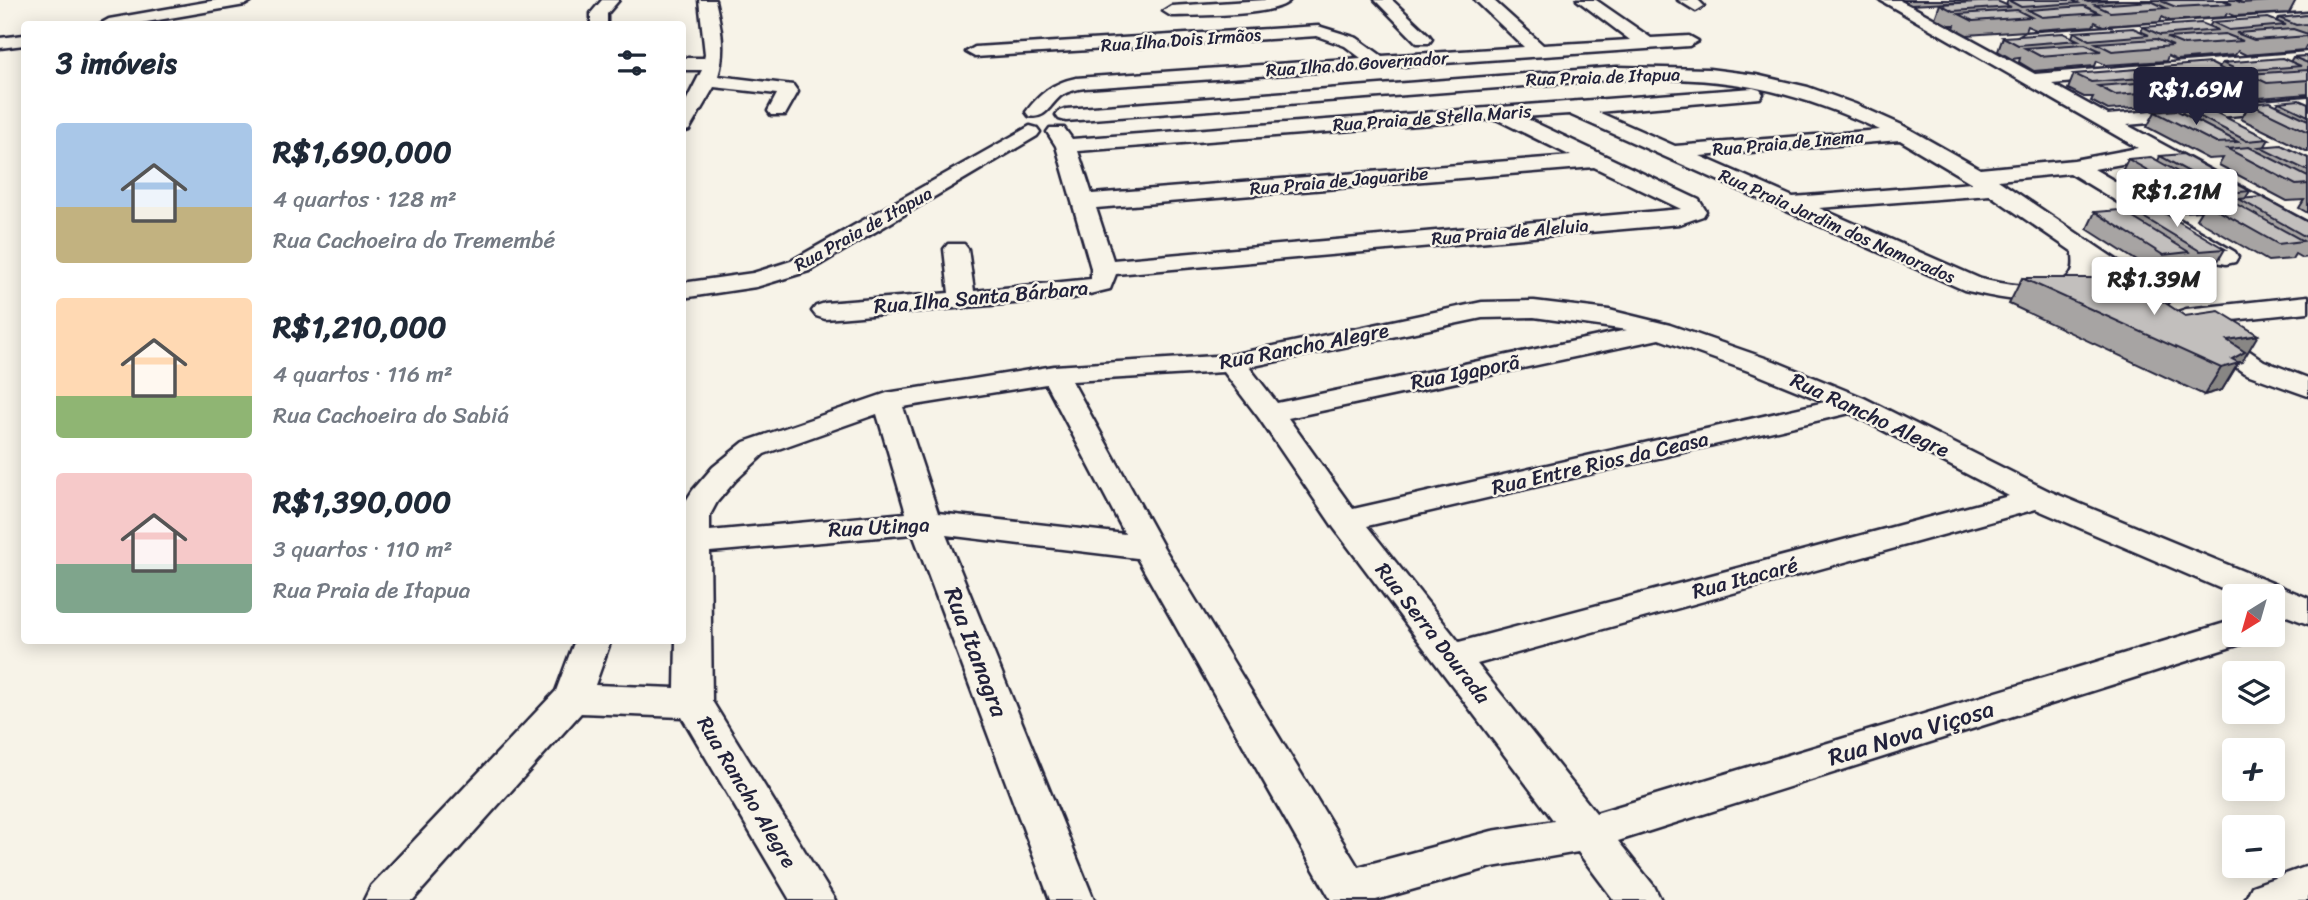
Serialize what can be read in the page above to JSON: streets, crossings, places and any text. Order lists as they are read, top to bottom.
{
  "streets": {
    "street": [
      "Rua Ilha Dois Irmãos",
      "Rua Ilha do Governador",
      "Rua Praia de Itapua",
      "Rua Praia de Stella Maris",
      "Rua Praia de Inema",
      "Rua Praia de Jaguaribe",
      "Rua Praia Jardim dos Namorados",
      "Rua Praia de Aleluia",
      "Rua Ilha Santa Bárbara",
      "Rua Rancho Alegre",
      "Rua Igaporã",
      "Rua Entre Rios da Ceasa",
      "Rua Utinga",
      "Rua Itacaré",
      "Rua Serra Dourada",
      "Rua Itanagra",
      "Rua Nova Viçosa"
    ]
  },
  "crossings": [
    ["Rua Ilha Dois Irmãos", "Rua Ilha do Governador"],
    ["Rua Ilha do Governador", "Rua Praia de Itapua"],
    ["Rua Praia de Itapua", "Rua Praia de Stella Maris"],
    ["Rua Praia de Itapua", "Rua Praia de Inema"],
    ["Rua Praia de Itapua", "Rua Praia Jardim dos Namorados"],
    ["Rua Praia de Itapua", "Rua Ilha Santa Bárbara"],
    ["Rua Praia de Stella Maris", "Rua Praia Jardim dos Namorados"],
    ["Rua Praia de Stella Maris", "Rua Praia de Aleluia"],
    ["Rua Praia de Stella Maris", "Rua Ilha Santa Bárbara"],
    ["Rua Praia de Inema", "Rua Praia Jardim dos Namorados"],
    ["Rua Praia de Jaguaribe", "Rua Praia de Aleluia"],
    ["Rua Praia de Jaguaribe", "Rua Ilha Santa Bárbara"],
    ["Rua Praia de Aleluia", "Rua Ilha Santa Bárbara"],
    ["Rua Rancho Alegre", "Rua Igaporã"],
    ["Rua Rancho Alegre", "Rua Entre Rios da Ceasa"],
    ["Rua Rancho Alegre", "Rua Utinga"],
    ["Rua Rancho Alegre", "Rua Itacaré"],
    ["Rua Rancho Alegre", "Rua Serra Dourada"],
    ["Rua Rancho Alegre", "Rua Itanagra"],
    ["Rua Igaporã", "Rua Serra Dourada"],
    ["Rua Entre Rios da Ceasa", "Rua Serra Dourada"],
    ["Rua Utinga", "Rua Itanagra"],
    ["Rua Itacaré", "Rua Serra Dourada"],
    ["Rua Serra Dourada", "Rua Nova Viçosa"]
  ],
  "north": "bottom left",
  "page": {
    "heading": "3 imóveis",
    "price": ["R$1.69M", "R$1.21M", "R$1.39M"],
    "list": [
      {
        "name": "R$1,690,000",
        "note": "4 quartos · 128 m² · Rua Cachoeira do Tremembé"
      },
      {
        "name": "R$1,210,000",
        "note": "4 quartos · 116 m² · Rua Cachoeira do Sabiá"
      },
      {
        "name": "R$1,390,000",
        "note": "3 quartos · 110 m² · Rua Praia de Itapua"
      }
    ],
    "map_buttons": ["+", "−"]
  }
}
